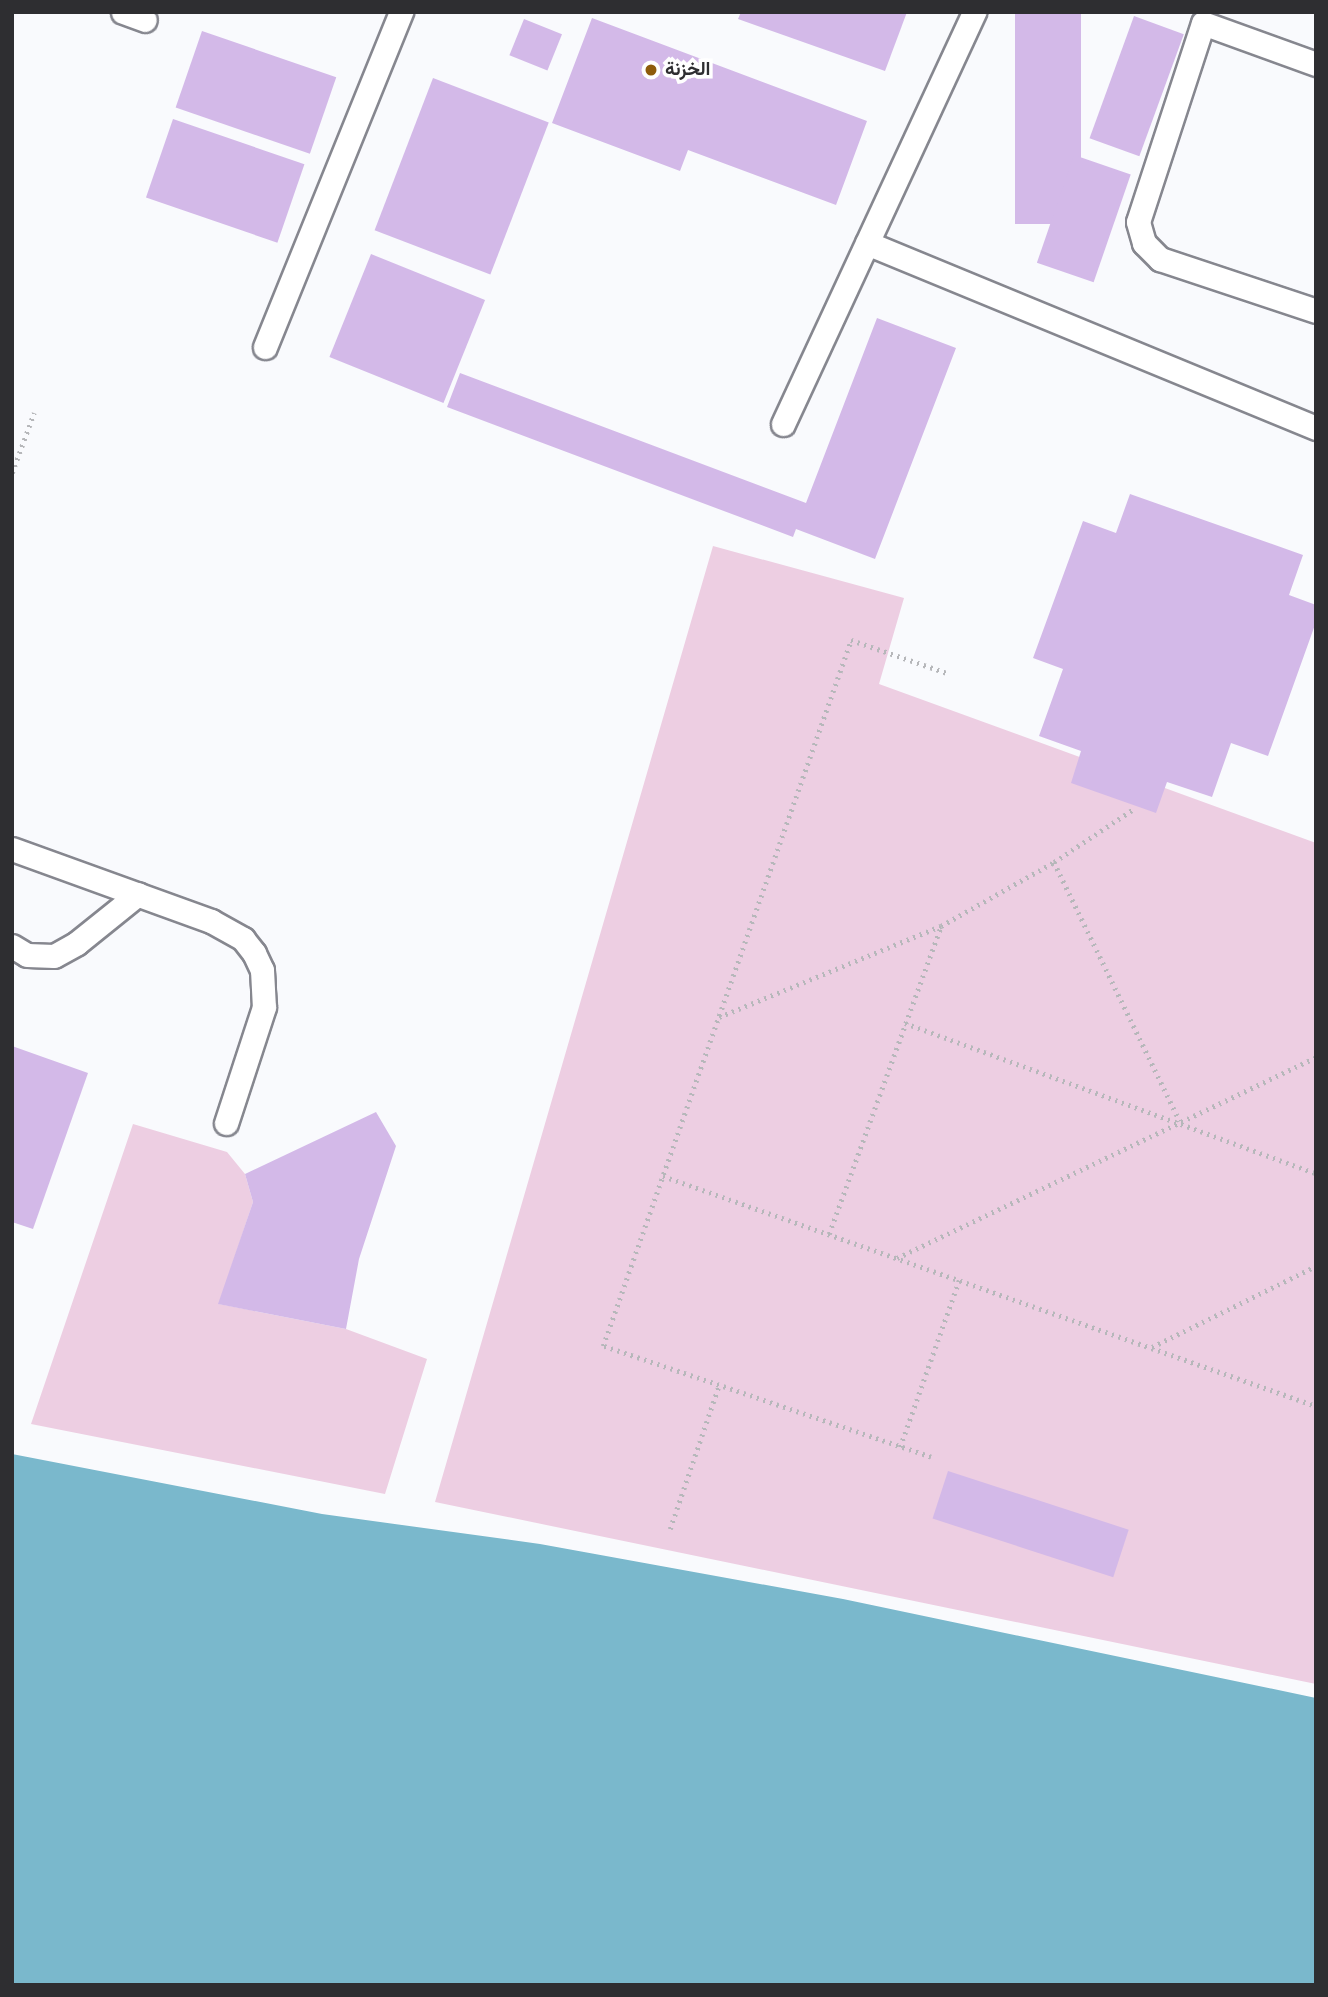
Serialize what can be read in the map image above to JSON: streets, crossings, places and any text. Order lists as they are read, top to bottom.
{
  "places": ["الخزنة"]
}
